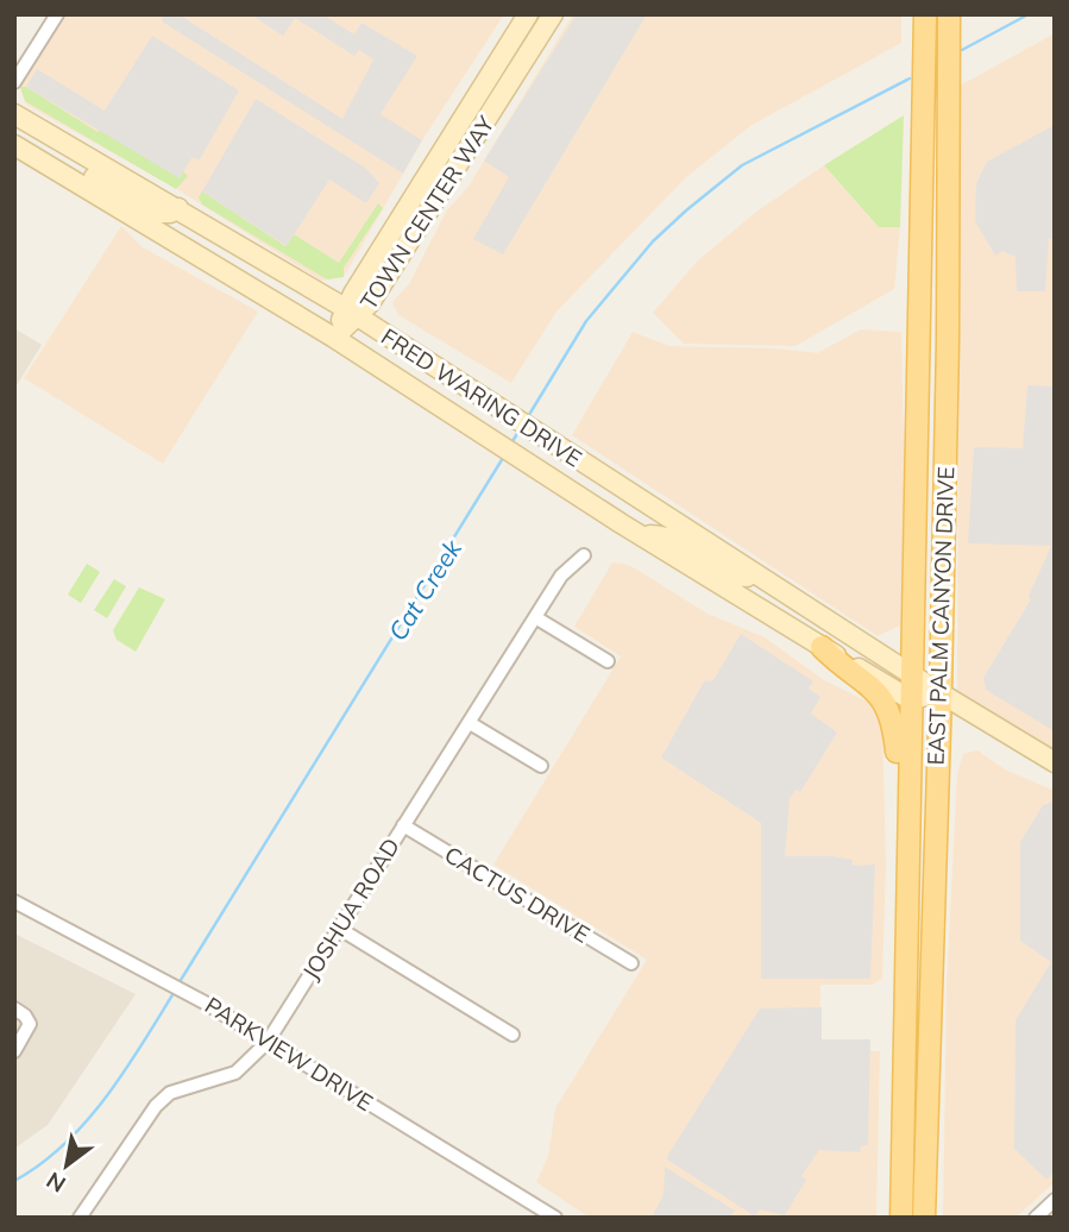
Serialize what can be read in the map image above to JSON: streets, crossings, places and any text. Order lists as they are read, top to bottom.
{
  "streets": {
    "main road": ["TOWN CENTER WAY", "FRED WARING DRIVE", "EAST PALM CANYON DRIVE"],
    "street": ["CACTUS DRIVE", "JOSHUA ROAD", "PARKVIEW DRIVE"]
  },
  "crossings": [
    ["TOWN CENTER WAY", "FRED WARING DRIVE"],
    ["FRED WARING DRIVE", "EAST PALM CANYON DRIVE"],
    ["CACTUS DRIVE", "JOSHUA ROAD"],
    ["JOSHUA ROAD", "PARKVIEW DRIVE"]
  ],
  "water": ["Cat Creek"],
  "north": "bottom left"
}
